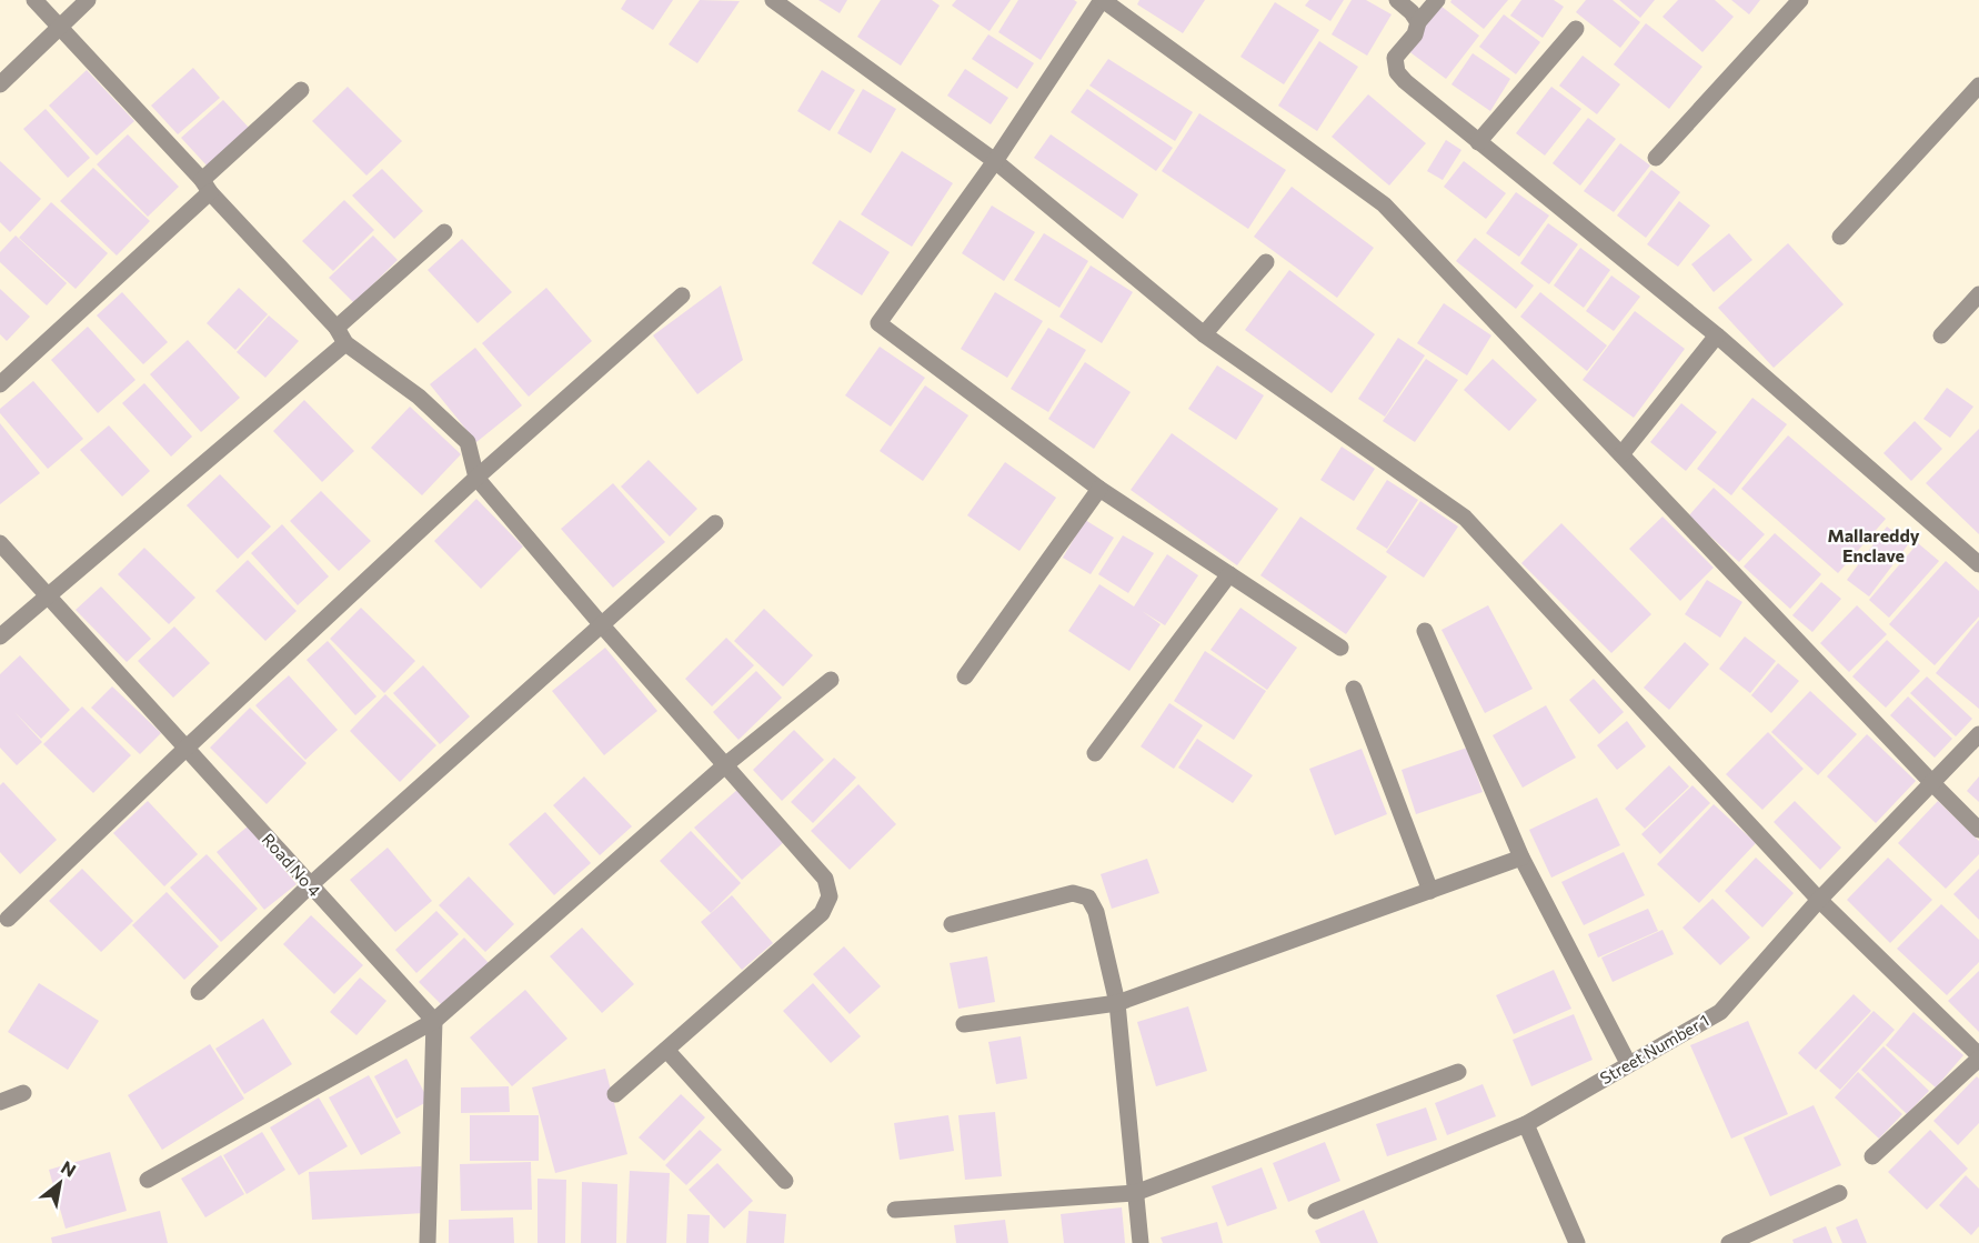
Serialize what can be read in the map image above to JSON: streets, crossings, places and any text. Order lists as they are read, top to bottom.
{
  "streets": {
    "street": ["Road No 4", "Street Number 1"]
  },
  "districts": ["Mallareddy Enclave"],
  "north": "top right"
}
